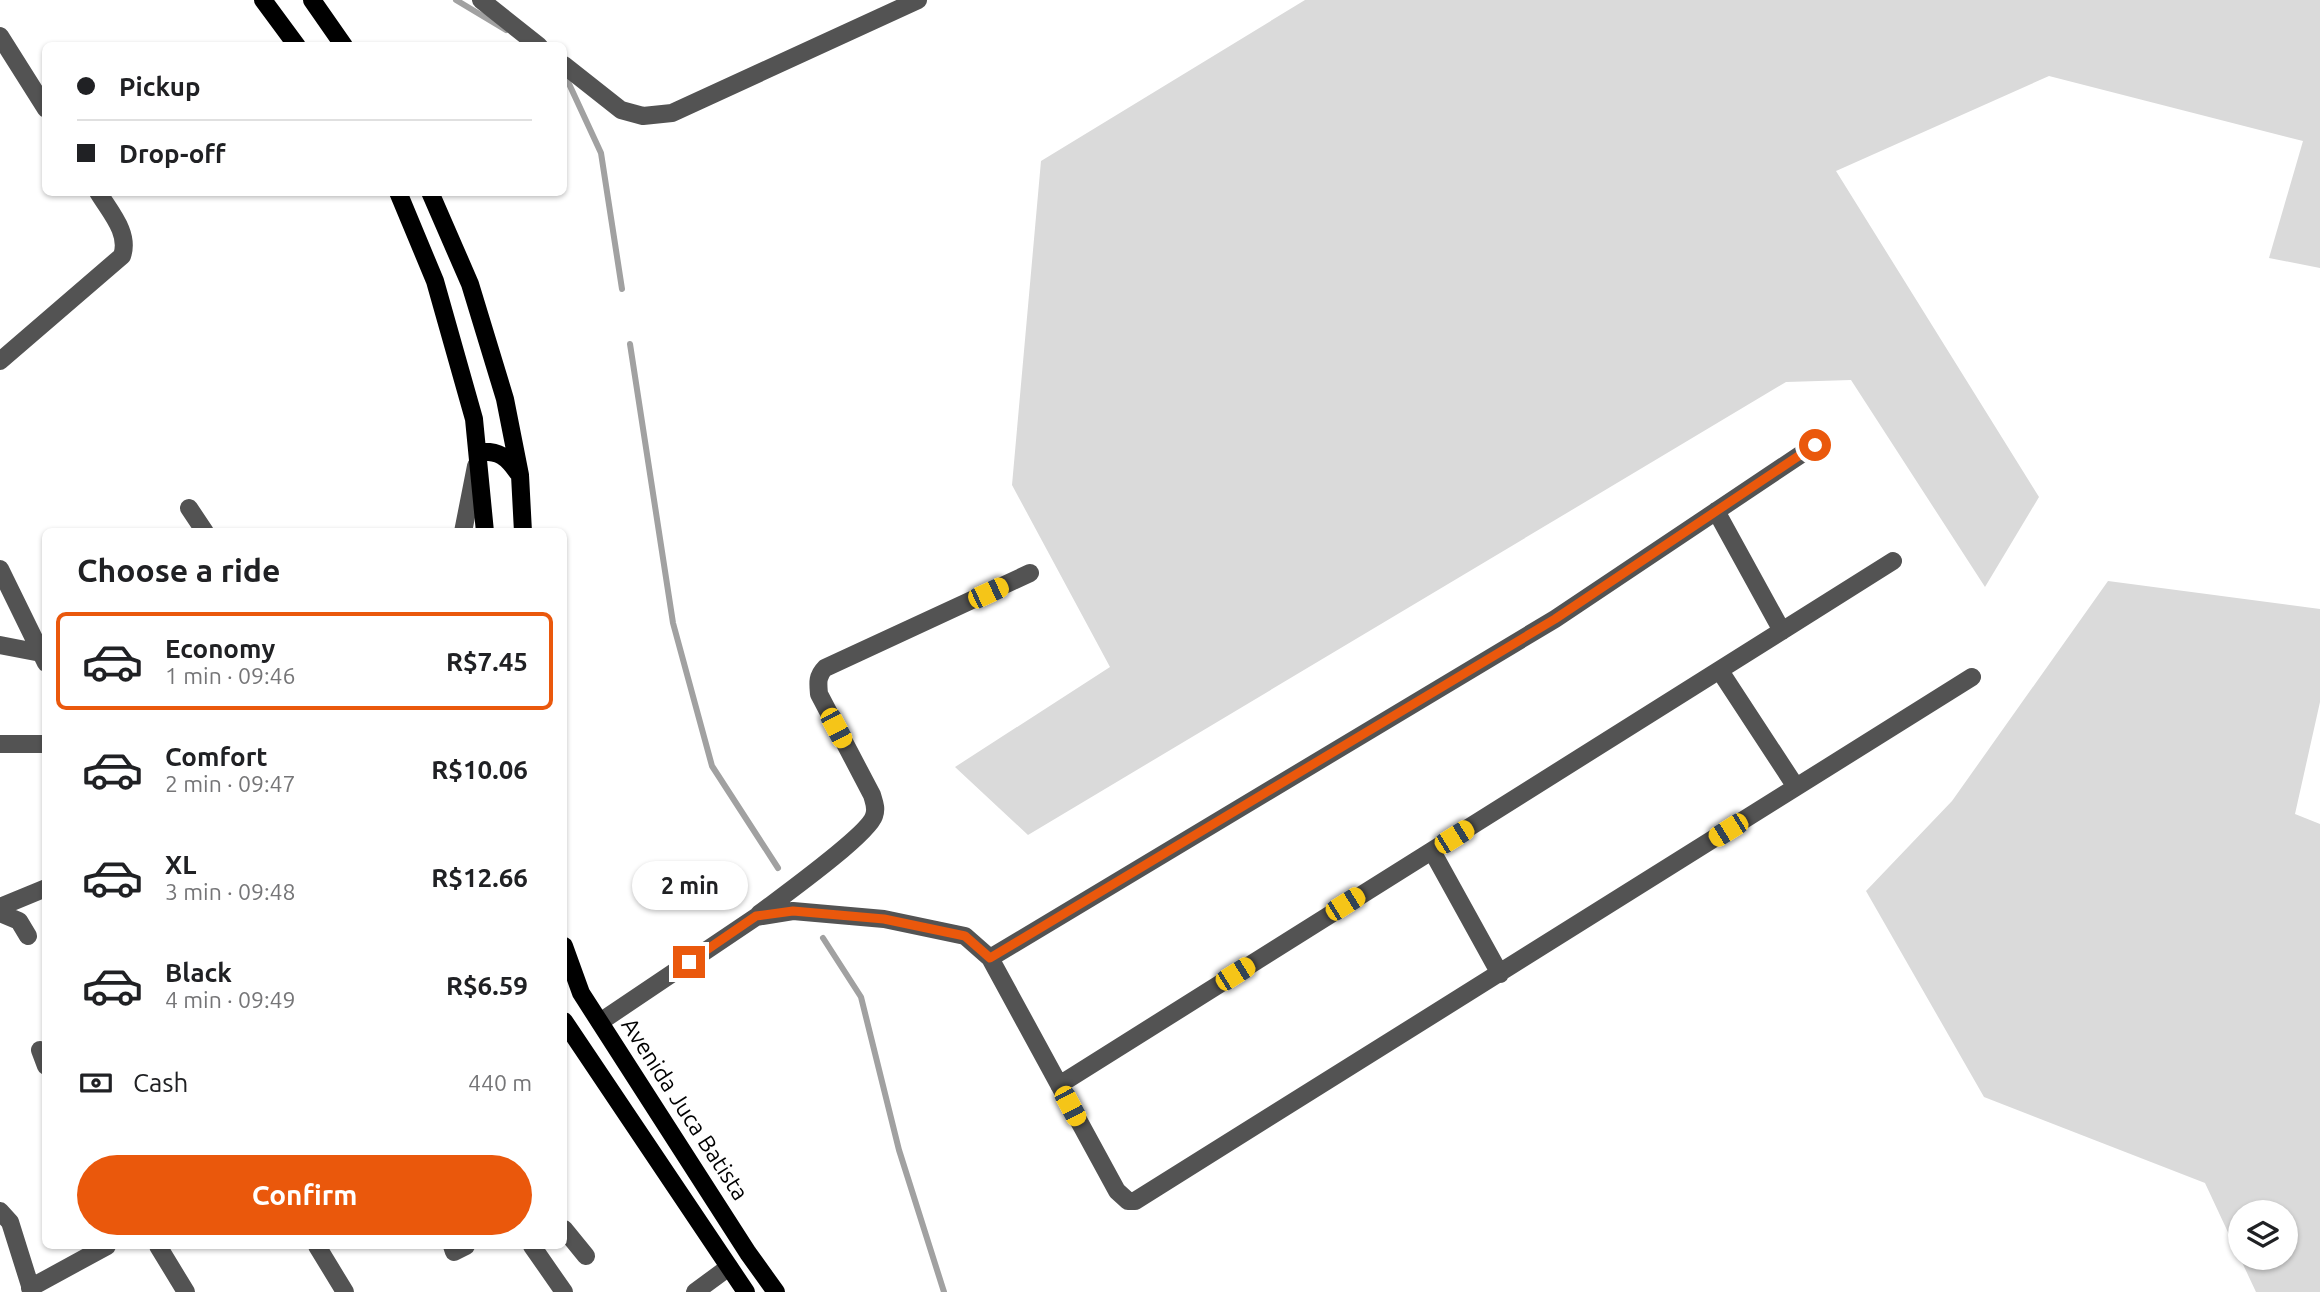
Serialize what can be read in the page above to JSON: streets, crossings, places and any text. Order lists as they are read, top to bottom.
{
  "streets": {
    "main road": ["Avenida Juca Batista"]
  },
  "page": {
    "banner": ["Pickup", "Drop-off"],
    "heading": "Choose a ride",
    "list": [
      {
        "name": "Economy",
        "note": "1 min · 09:46",
        "value": "R$7.45"
      },
      {
        "name": "Comfort",
        "note": "2 min · 09:47",
        "value": "R$10.06"
      },
      {
        "name": "XL",
        "note": "3 min · 09:48",
        "value": "R$12.66"
      },
      {
        "name": "Black",
        "note": "4 min · 09:49",
        "value": "R$6.59"
      }
    ],
    "bubble": "2 min",
    "pay": ["Cash", "440 m"],
    "buttons": "Confirm"
  }
}
